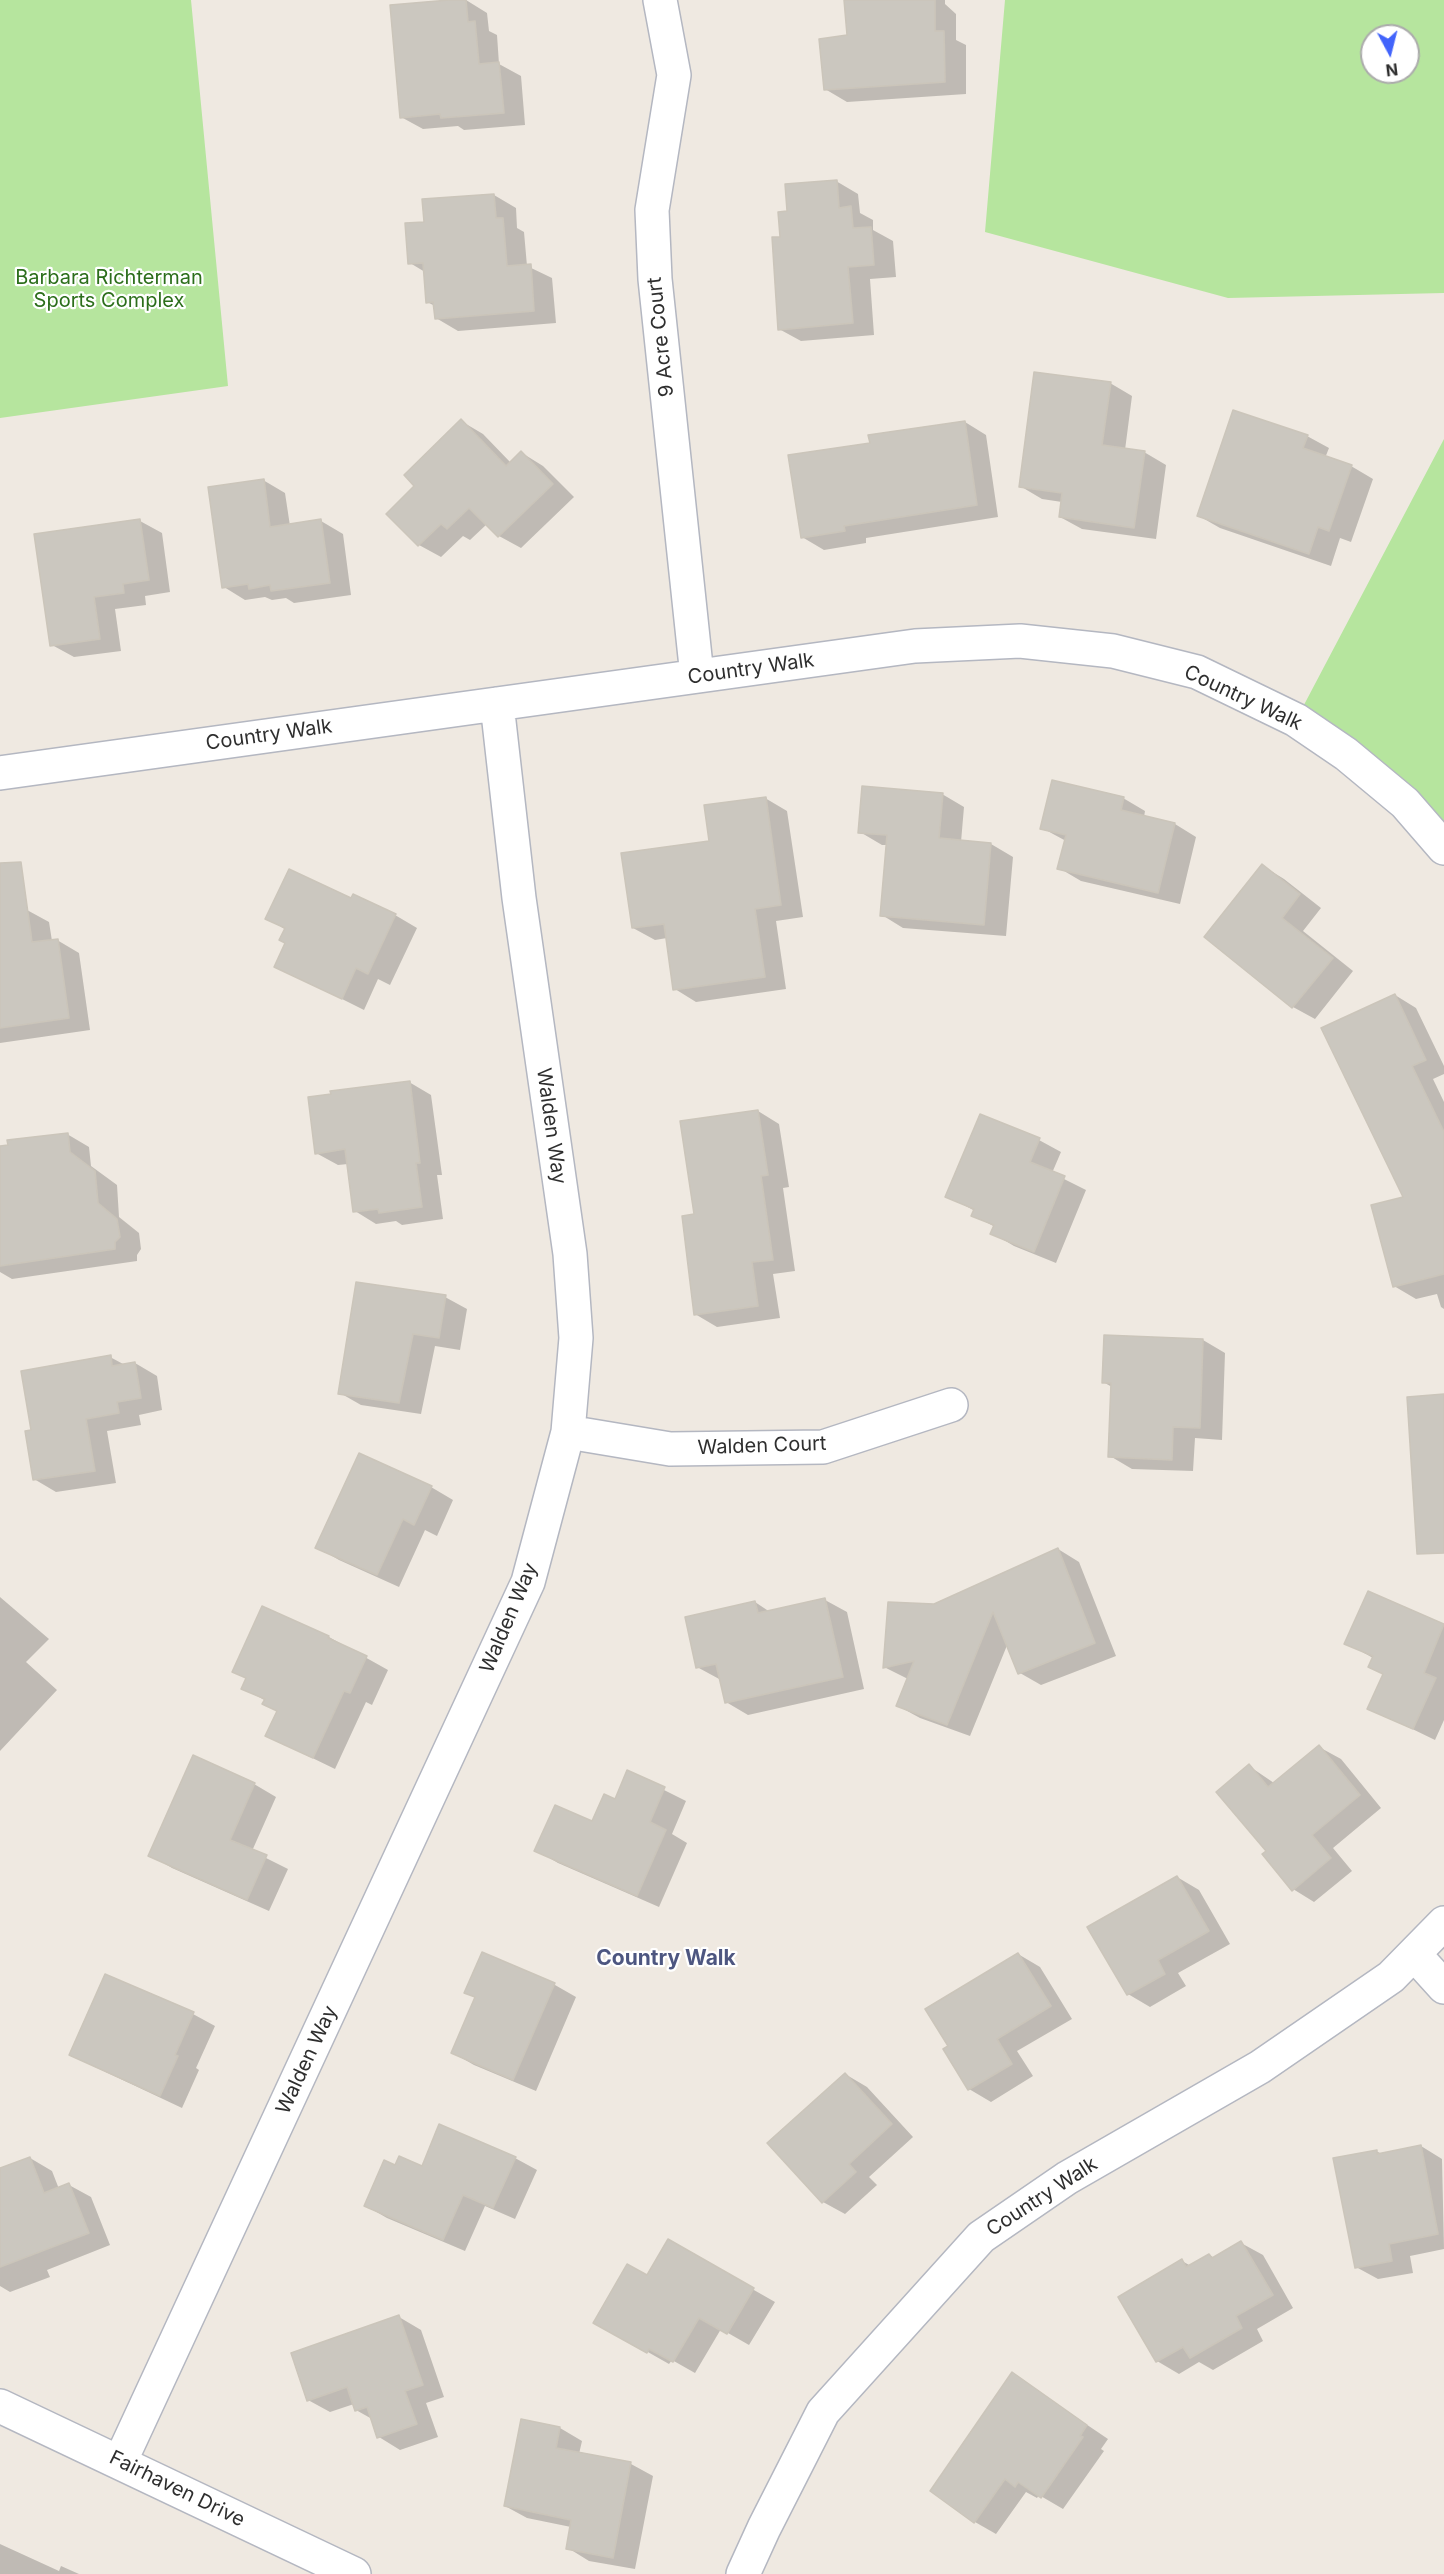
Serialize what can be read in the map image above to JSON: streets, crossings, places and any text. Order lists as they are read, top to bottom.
{
  "streets": {
    "street": [
      "9 Acre Court",
      "Country Walk",
      "Walden Way",
      "Walden Court",
      "Fairhaven Drive"
    ]
  },
  "crossings": [
    ["9 Acre Court", "Country Walk"],
    ["Country Walk", "Walden Way"],
    ["Walden Way", "Walden Court"],
    ["Walden Way", "Fairhaven Drive"]
  ],
  "districts": ["Country Walk"],
  "parks": ["Barbara Richterman Sports Complex"],
  "north": "bottom"
}
